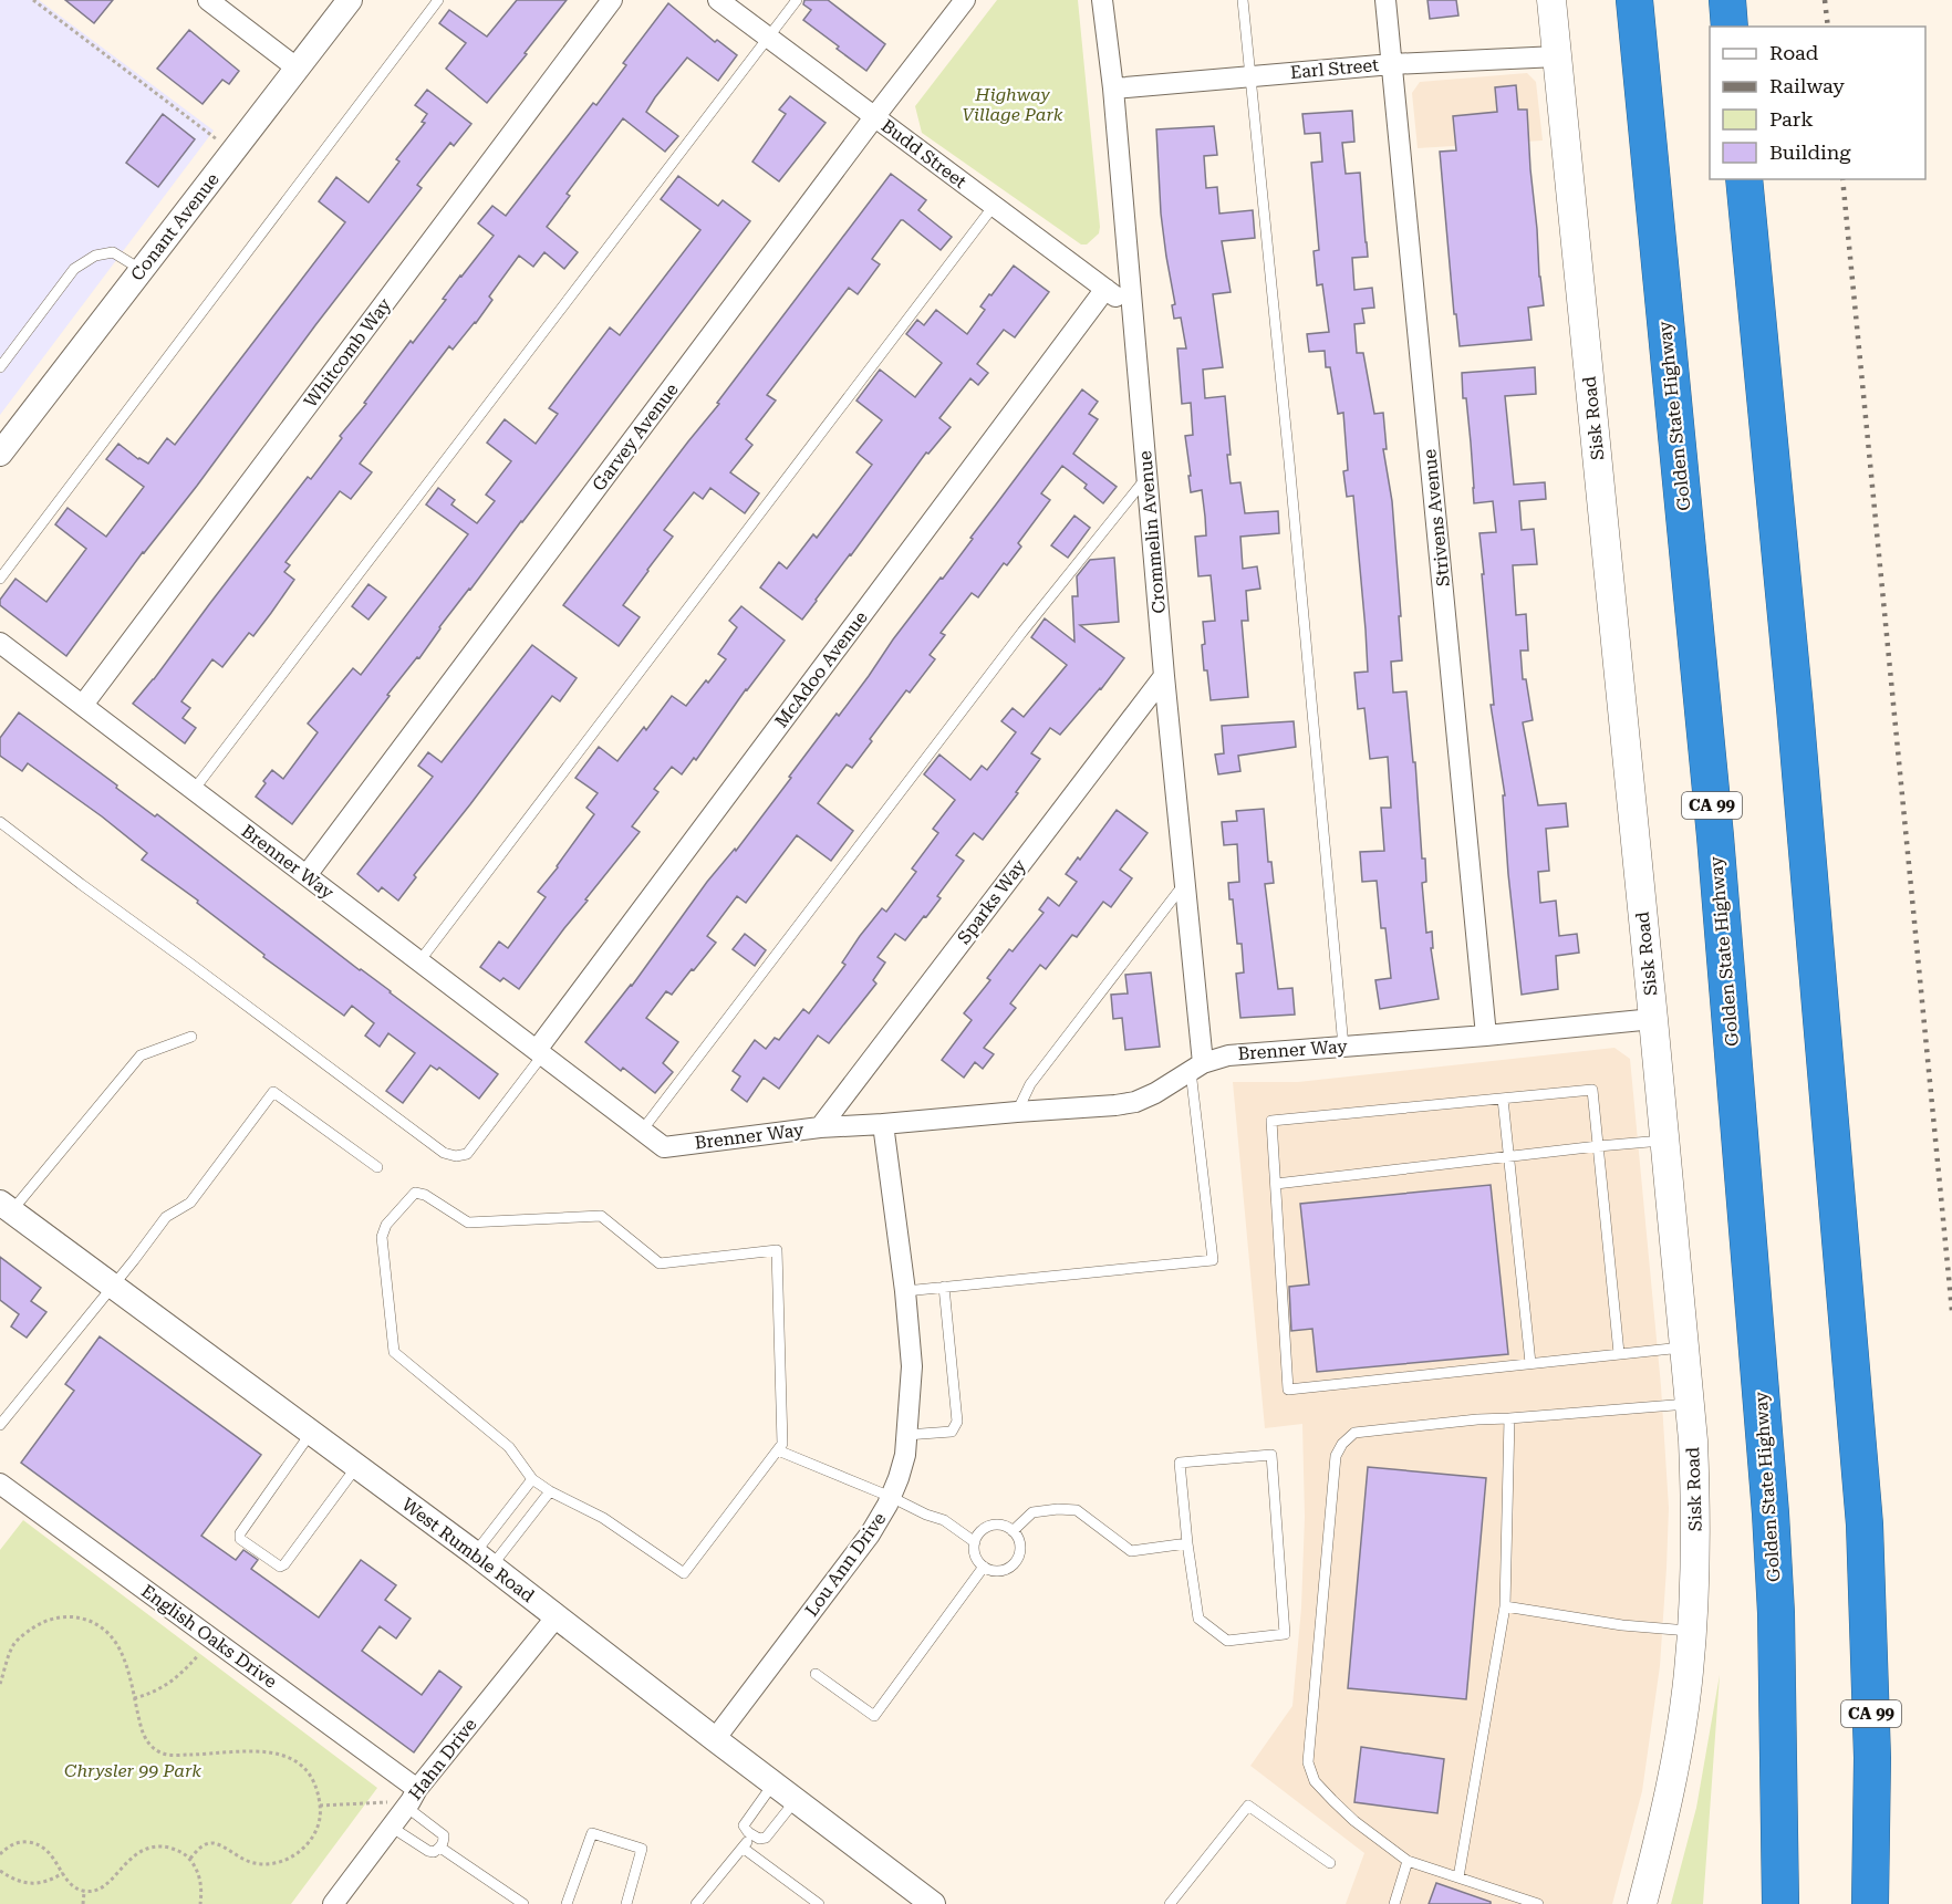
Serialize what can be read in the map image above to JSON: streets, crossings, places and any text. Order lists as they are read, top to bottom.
{
  "streets": {
    "highway": ["Golden State Highway", "CA 99"],
    "main road": ["Sisk Road"],
    "street": [
      "Earl Street",
      "Budd Street",
      "Conant Avenue",
      "Whitcomb Way",
      "Garvey Avenue",
      "Strivens Avenue",
      "Crommelin Avenue",
      "McAdoo Avenue",
      "Brenner Way",
      "Sparks Way",
      "West Rumble Road",
      "Lou Ann Drive",
      "English Oaks Drive",
      "Hahn Drive"
    ]
  },
  "crossings": [
    ["Earl Street", "Sisk Road"],
    ["Earl Street", "Strivens Avenue"],
    ["Earl Street", "Crommelin Avenue"],
    ["Budd Street", "Garvey Avenue"],
    ["Budd Street", "Crommelin Avenue"],
    ["Budd Street", "McAdoo Avenue"],
    ["Whitcomb Way", "Brenner Way"],
    ["Sisk Road", "Brenner Way"],
    ["Garvey Avenue", "Brenner Way"],
    ["Strivens Avenue", "Brenner Way"],
    ["Crommelin Avenue", "Brenner Way"],
    ["Crommelin Avenue", "Sparks Way"],
    ["McAdoo Avenue", "Brenner Way"],
    ["Brenner Way", "Sparks Way"],
    ["Brenner Way", "Lou Ann Drive"],
    ["West Rumble Road", "Lou Ann Drive"],
    ["West Rumble Road", "Hahn Drive"],
    ["English Oaks Drive", "Hahn Drive"]
  ],
  "parks": ["Highway Village Park", "Chrysler 99 Park"],
  "legend": [
    "Road",
    "Railway",
    "Park",
    "Building"
  ]
}
